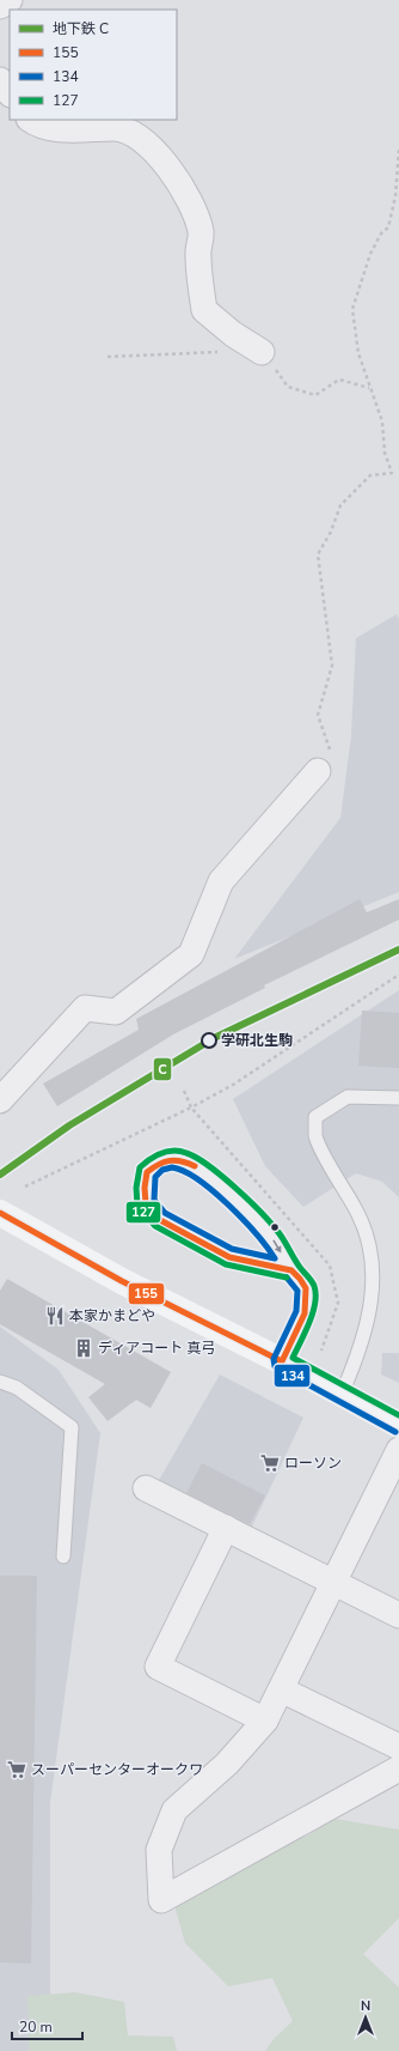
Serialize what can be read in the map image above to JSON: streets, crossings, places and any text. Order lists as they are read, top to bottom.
{
  "places": {
    "other": ["学研北生駒"],
    "restaurant": ["本家かまどや"],
    "building": ["ディアコート 真弓"],
    "supermarket": ["ローソン", "スーパーセンターオークワ"]
  },
  "lines": [
    "metro line C",
    "transit line 127",
    "transit line 155",
    "transit line 134"
  ],
  "legend": [
    "地下鉄 C",
    "155",
    "134",
    "127"
  ],
  "scale_bar": "20 m",
  "north": "top"
}
